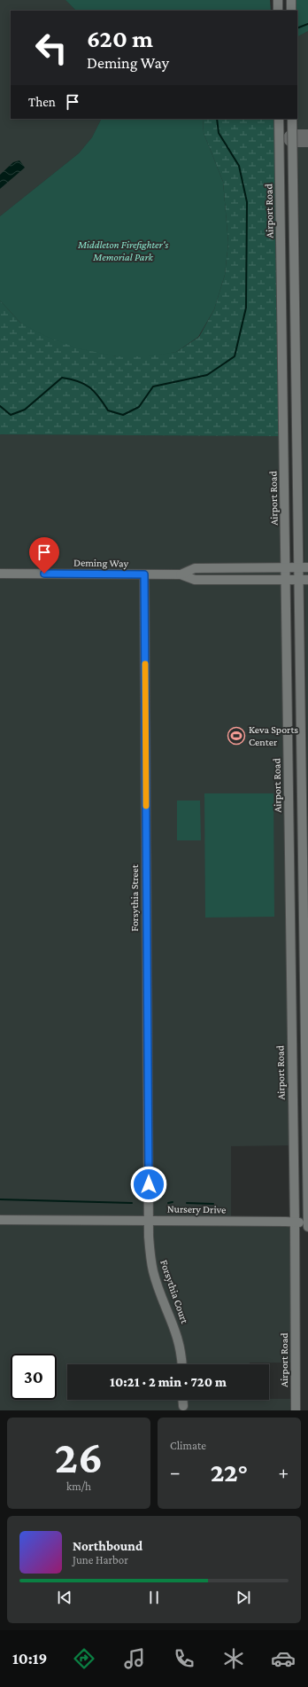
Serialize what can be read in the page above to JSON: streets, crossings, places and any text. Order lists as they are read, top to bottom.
{
  "streets": {
    "street": [
      "Airport Road",
      "Deming Way",
      "Forsythia Street",
      "Nursery Drive",
      "Forsythia Court"
    ]
  },
  "crossings": [
    ["Airport Road", "Deming Way"],
    ["Airport Road", "Nursery Drive"],
    ["Deming Way", "Forsythia Street"],
    ["Forsythia Street", "Nursery Drive"],
    ["Forsythia Street", "Forsythia Court"],
    ["Nursery Drive", "Forsythia Court"]
  ],
  "parks": ["Middleton Firefighter's Memorial Park"],
  "places": {
    "sports": ["Keva Sports Center"]
  },
  "page": {
    "turn": ["620 m", "Deming Way"],
    "then": "Then",
    "limit": "30",
    "trip": "10:21 · 2 min · 720 m",
    "tile": [
      ["26", "km/h"],
      "Climate"
    ],
    "heat": ["−", "22°", "+"],
    "song": ["Northbound", "June Harbor"],
    "tabs": "10:19"
  }
}
